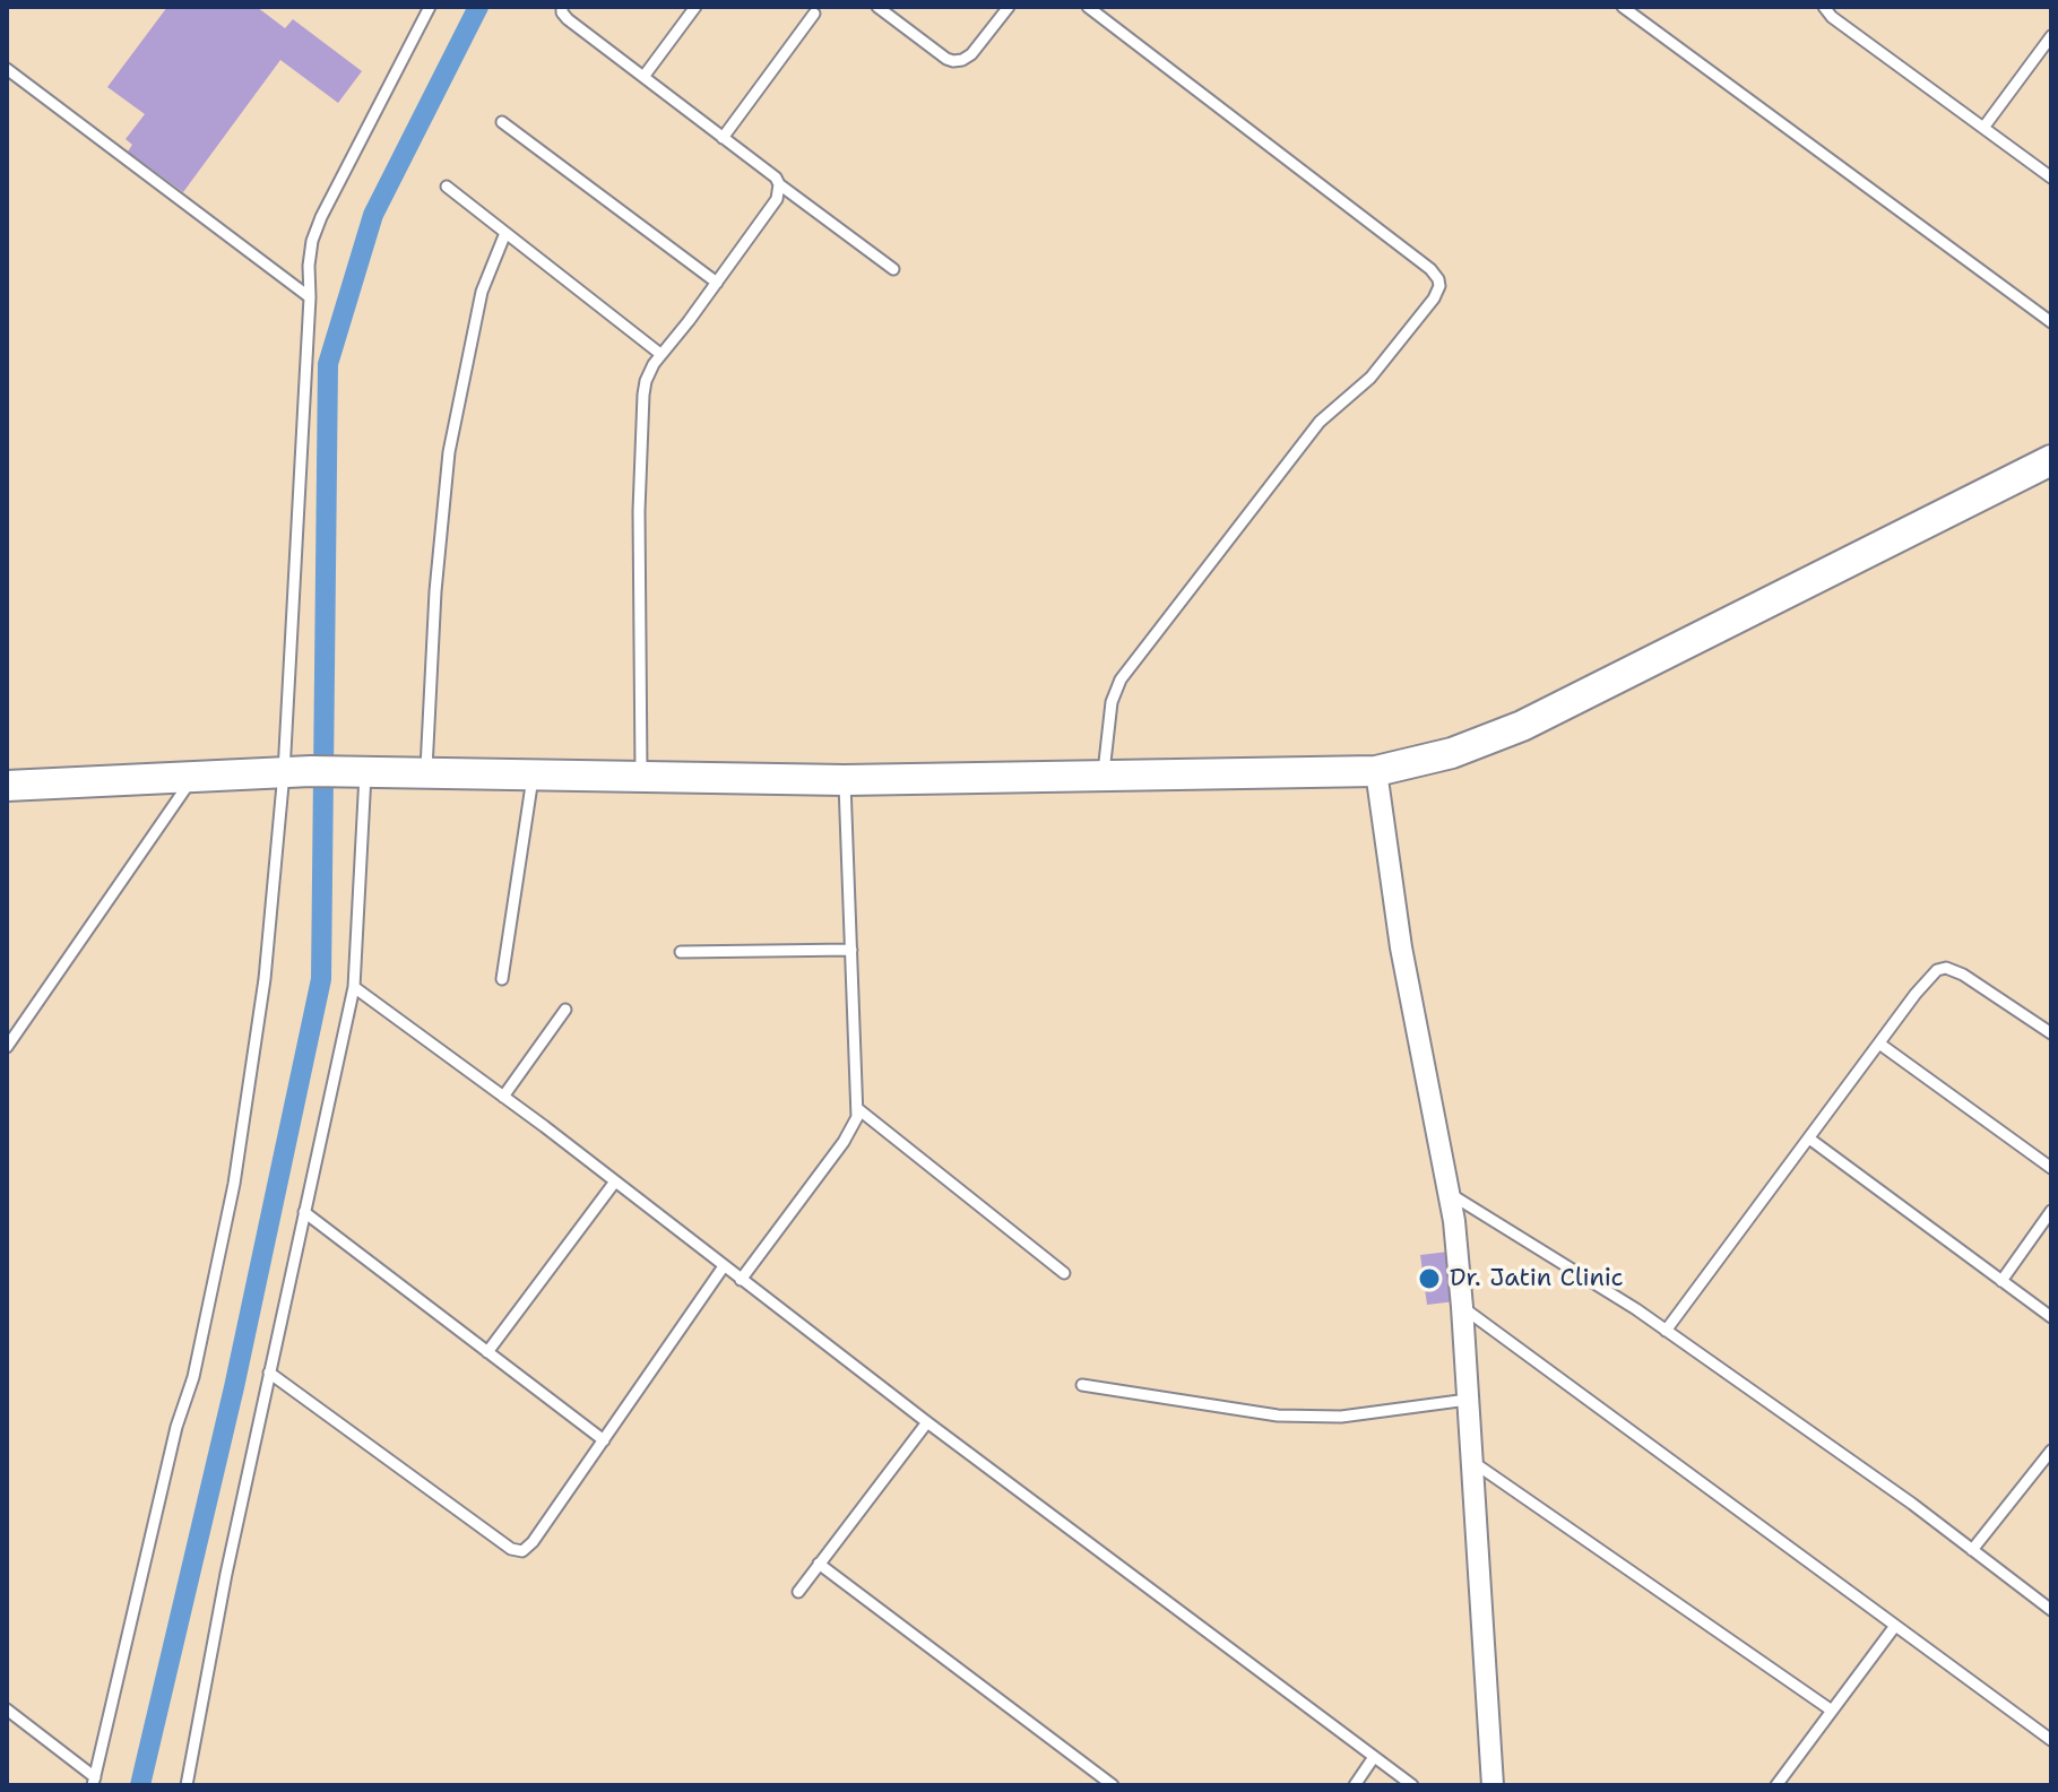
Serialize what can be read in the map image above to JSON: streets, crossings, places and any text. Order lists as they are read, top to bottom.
{
  "places": ["Dr. Jatin Clinic"]
}
